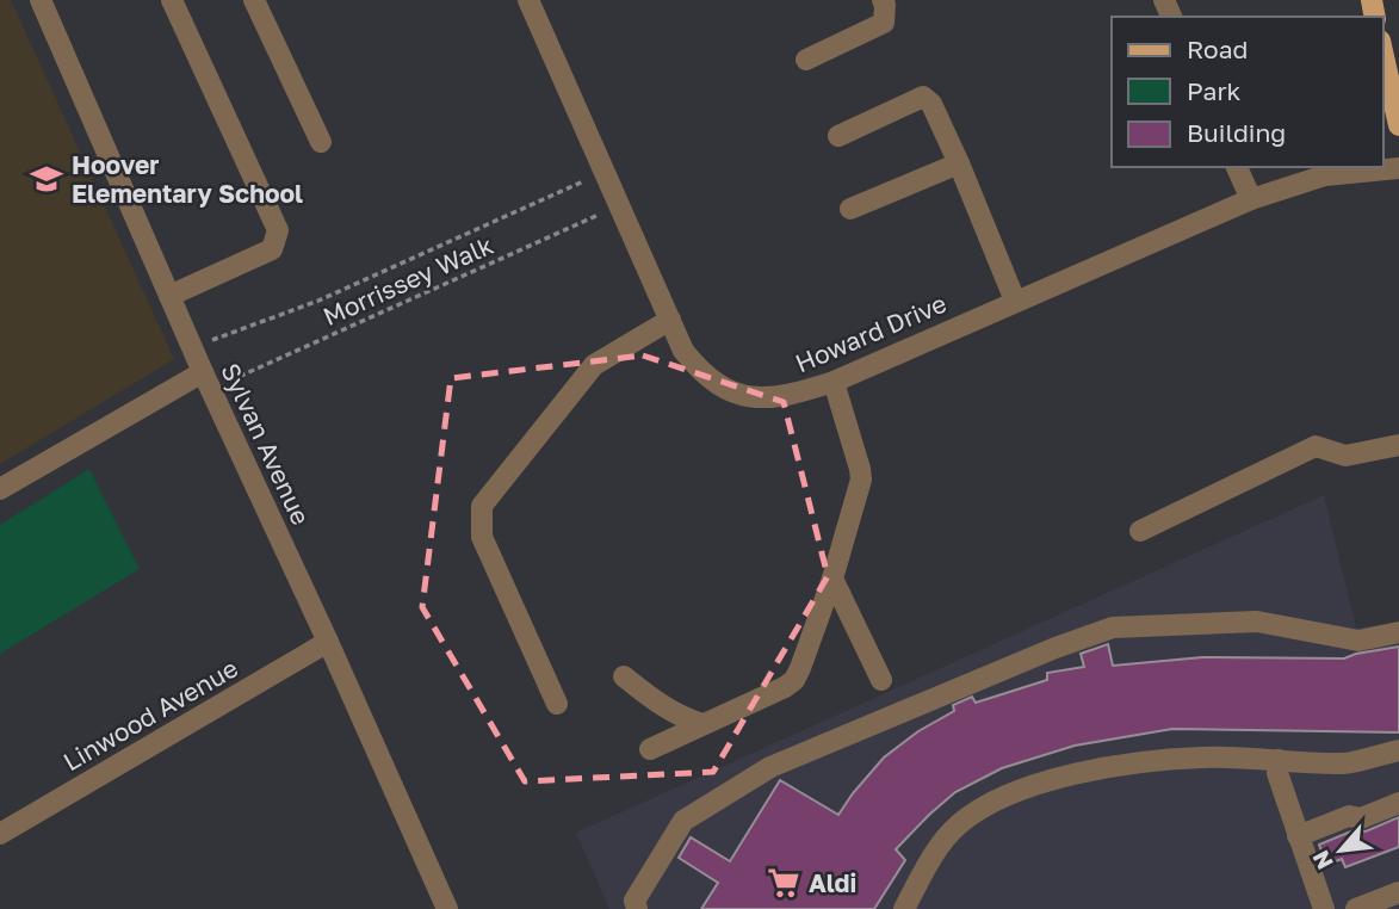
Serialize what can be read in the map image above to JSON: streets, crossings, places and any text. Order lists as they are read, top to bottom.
{
  "streets": {
    "street": ["Howard Drive", "Sylvan Avenue", "Linwood Avenue"],
    "path": ["Morrissey Walk"]
  },
  "crossings": [
    ["Morrissey Walk", "Howard Drive"],
    ["Morrissey Walk", "Sylvan Avenue"],
    ["Sylvan Avenue", "Linwood Avenue"]
  ],
  "places": {
    "school or university": ["Hoover Elementary School"],
    "supermarket": ["Aldi"]
  },
  "legend": ["Road", "Park", "Building"],
  "north": "bottom left"
}
